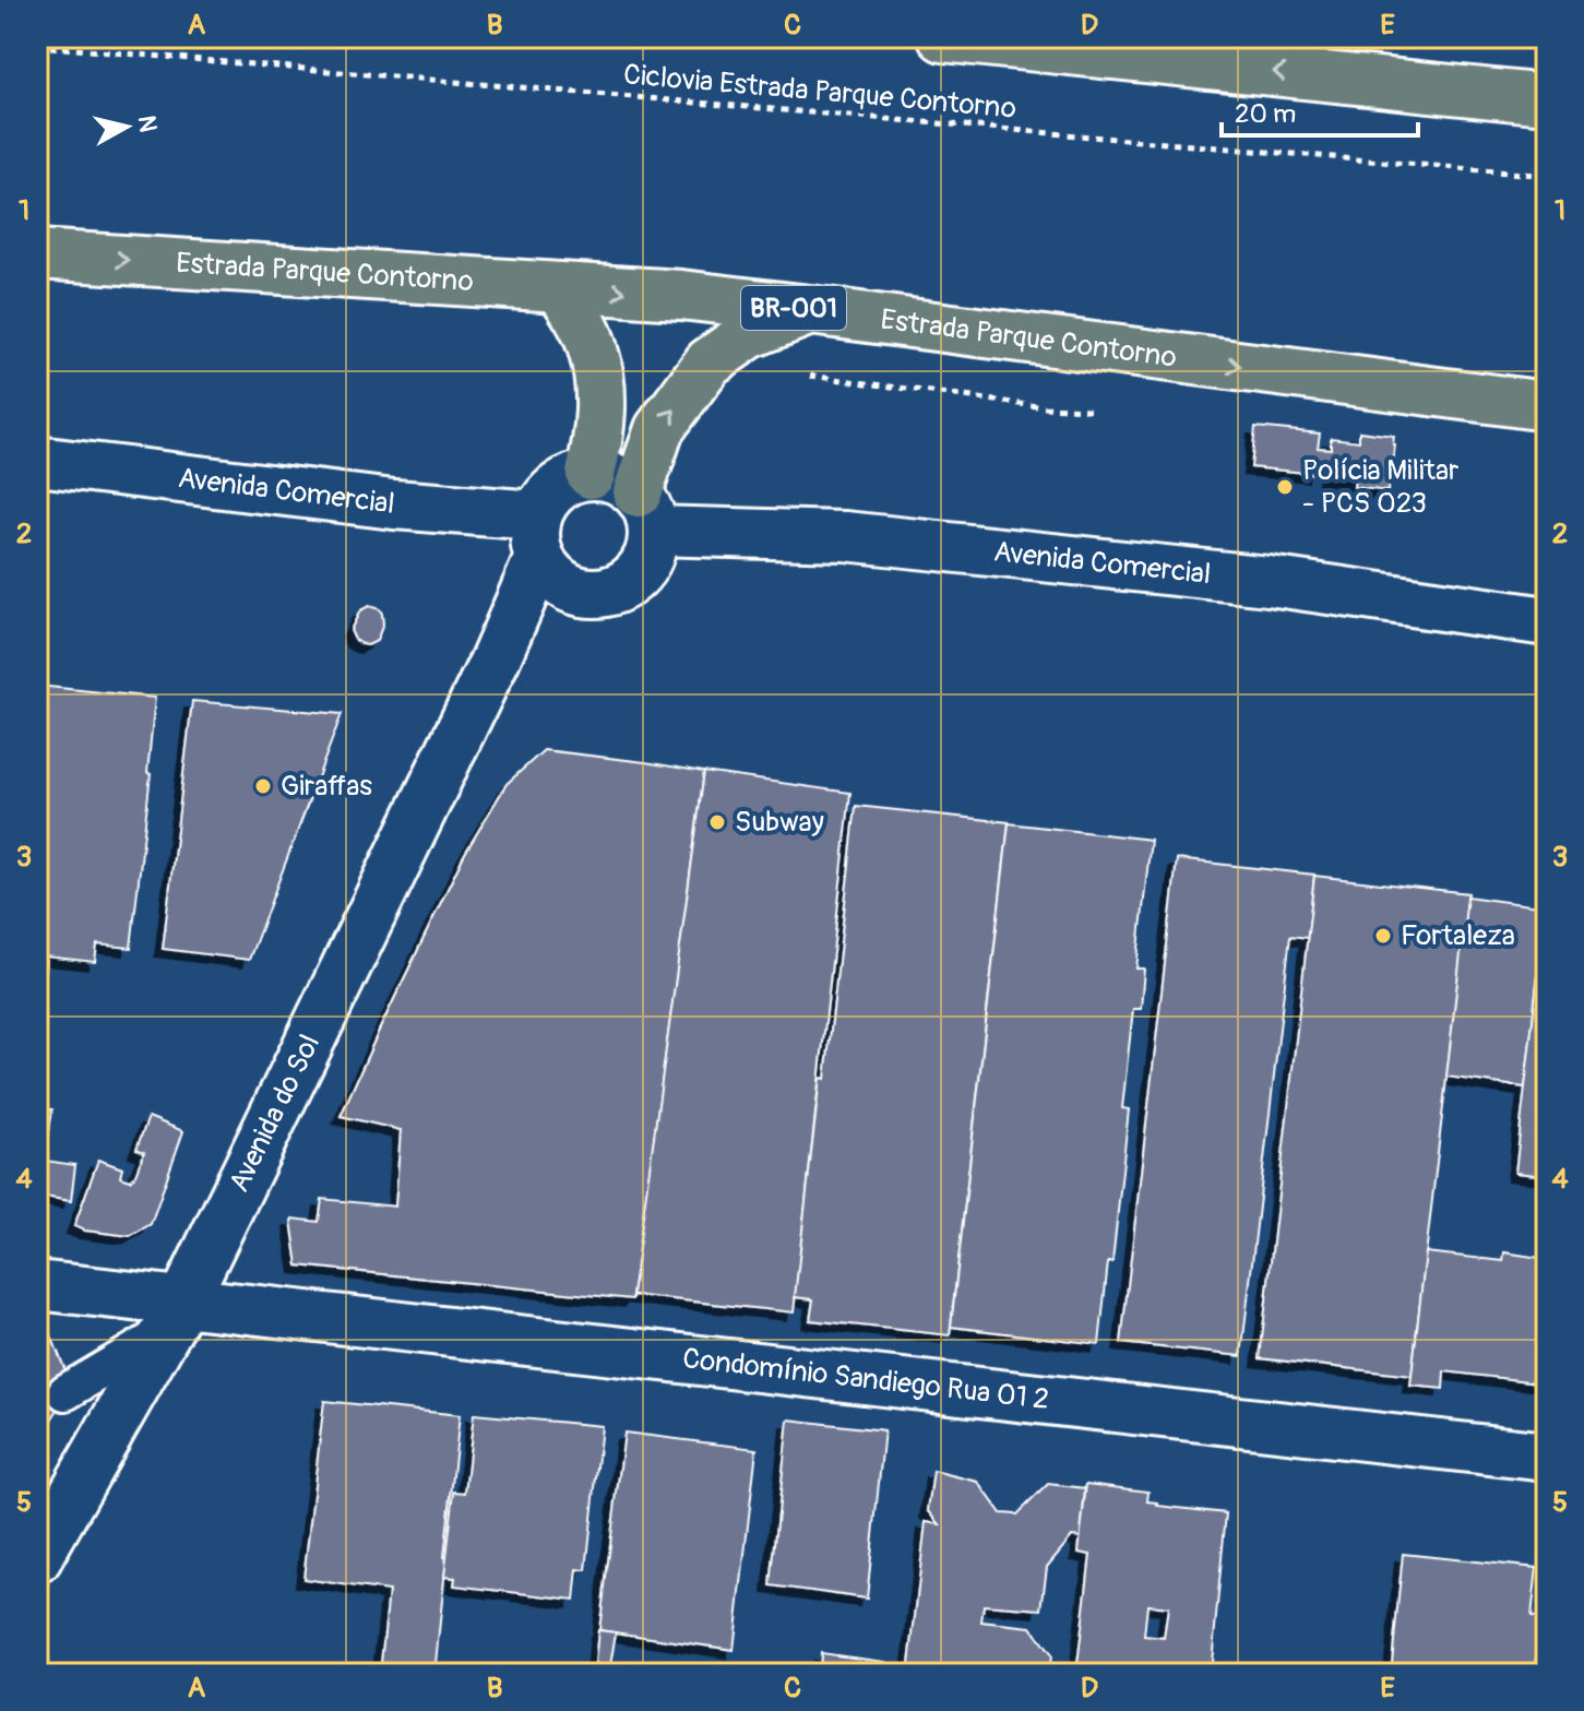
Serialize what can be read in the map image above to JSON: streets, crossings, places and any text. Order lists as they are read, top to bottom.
{
  "streets": {
    "highway": ["Estrada Parque Contorno", "BR-001"],
    "street": ["Avenida Comercial", "Avenida do Sol", "Condomínio Sandiego Rua 01 2"],
    "path": ["Ciclovia Estrada Parque Contorno"]
  },
  "crossings": [
    ["Avenida Comercial", "Avenida do Sol"],
    ["Avenida do Sol", "Condomínio Sandiego Rua 01 2"]
  ],
  "places": [
    "Polícia Militar - PCS 023",
    "Giraffas",
    "Subway",
    "Fortaleza"
  ],
  "scale_bar": "20 m",
  "north": "right",
  "grid": {
    "columns": [
      "A",
      "B",
      "C",
      "D",
      "E"
    ],
    "rows": [
      "1",
      "2",
      "3",
      "4",
      "5"
    ]
  }
}
